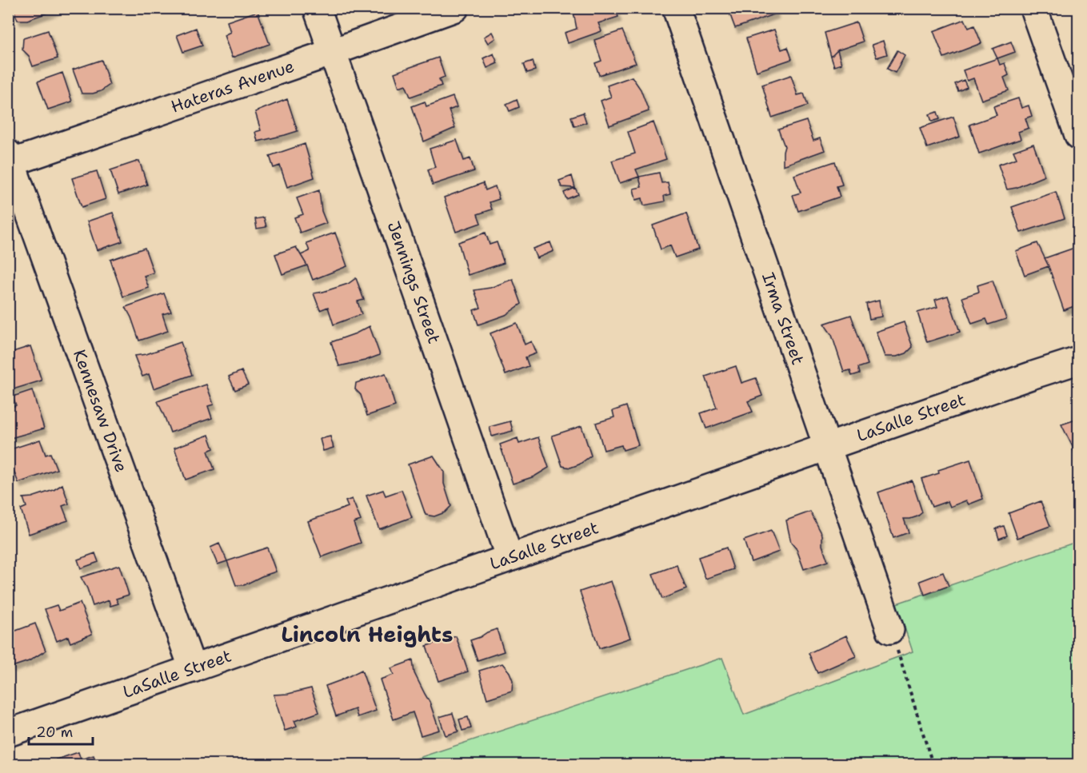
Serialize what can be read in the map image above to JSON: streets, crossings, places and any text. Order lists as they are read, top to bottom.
{
  "streets": {
    "street": [
      "Hateras Avenue",
      "Jennings Street",
      "Irma Street",
      "Kennesaw Drive",
      "LaSalle Street"
    ]
  },
  "crossings": [
    ["Hateras Avenue", "Jennings Street"],
    ["Hateras Avenue", "Kennesaw Drive"],
    ["Jennings Street", "LaSalle Street"],
    ["Irma Street", "LaSalle Street"],
    ["Kennesaw Drive", "LaSalle Street"]
  ],
  "districts": ["Lincoln Heights"],
  "scale_bar": "20 m"
}
